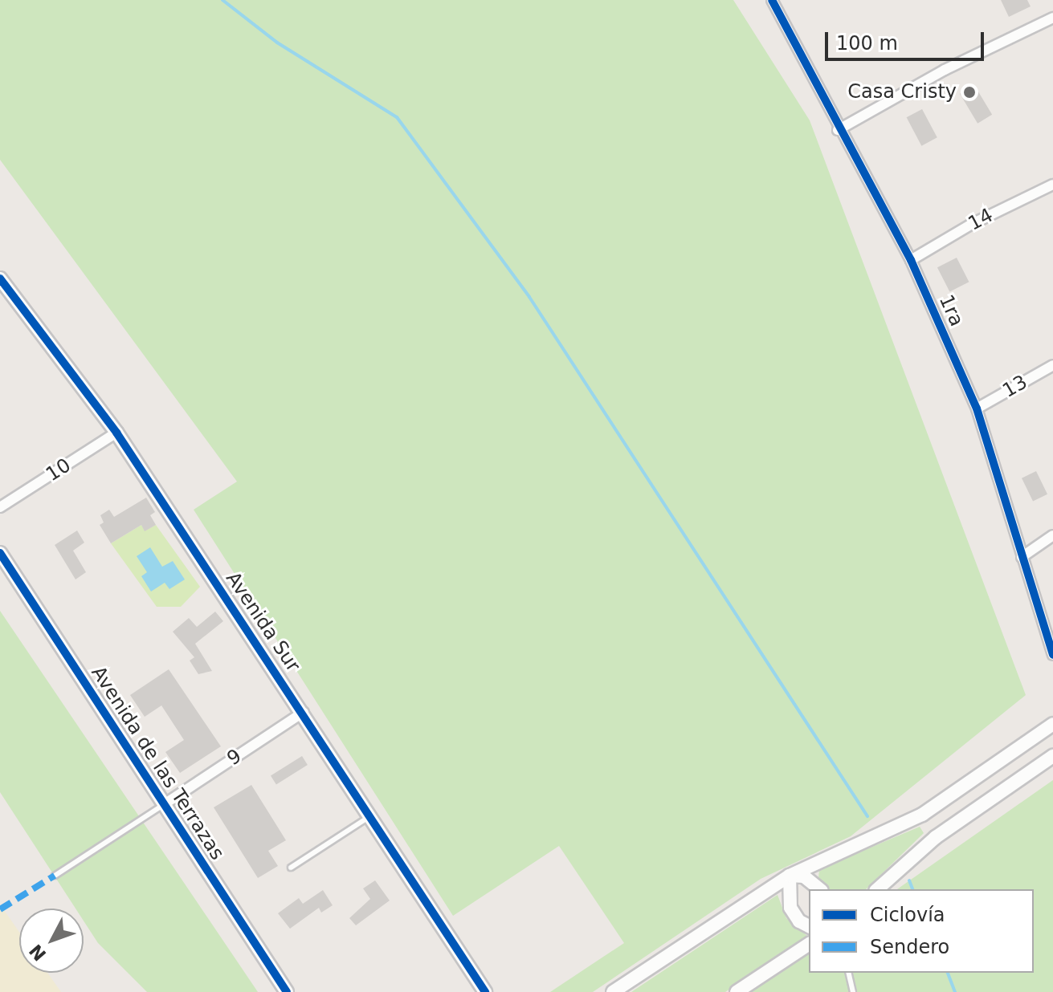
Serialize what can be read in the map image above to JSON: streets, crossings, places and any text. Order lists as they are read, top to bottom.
{
  "streets": {
    "street": [
      "14",
      "1ra",
      "13",
      "10",
      "Avenida Sur",
      "9",
      "Avenida de las Terrazas"
    ]
  },
  "crossings": [
    ["14", "1ra"],
    ["1ra", "13"],
    ["10", "Avenida Sur"],
    ["Avenida Sur", "9"],
    ["9", "Avenida de las Terrazas"]
  ],
  "places": ["Casa Cristy"],
  "legend": ["Ciclovía", "Sendero"],
  "scale_bar": "100 m",
  "north": "bottom left"
}
